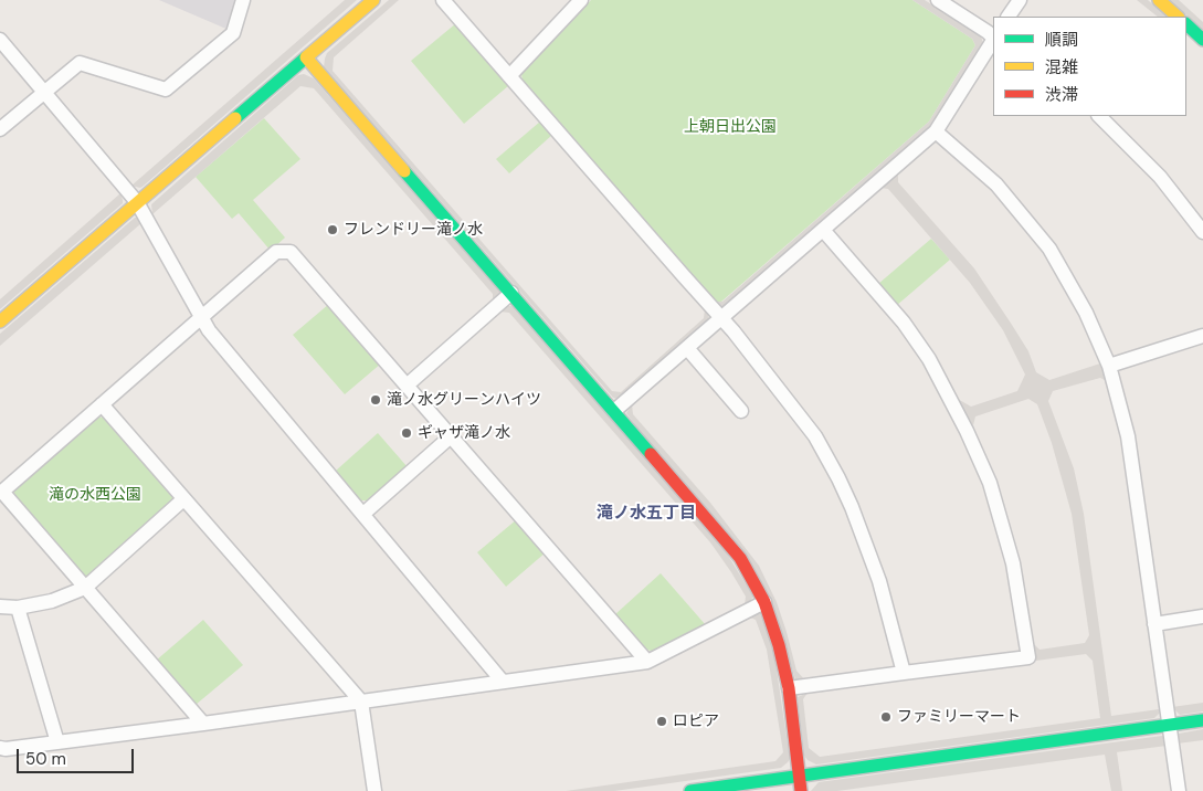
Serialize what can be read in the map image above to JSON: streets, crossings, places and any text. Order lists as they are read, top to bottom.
{
  "districts": ["滝ノ水五丁目"],
  "parks": ["上朝日出公園", "滝の水西公園"],
  "places": [
    "フレンドリー滝ノ水",
    "滝ノ水グリーンハイツ",
    "ギャザ滝ノ水",
    "ファミリーマート",
    "ロピア"
  ],
  "legend": ["順調", "混雑", "渋滞"],
  "scale_bar": "50 m"
}
